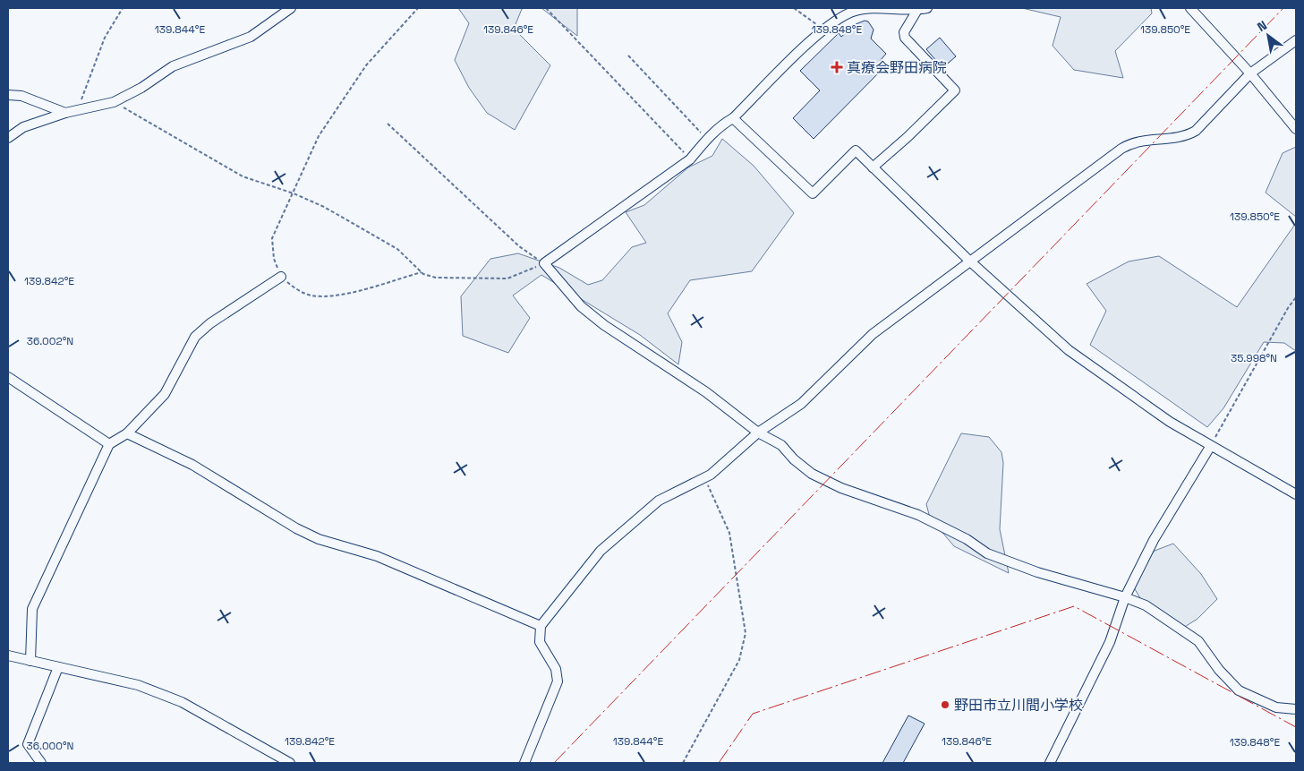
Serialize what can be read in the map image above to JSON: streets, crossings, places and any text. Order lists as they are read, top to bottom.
{
  "places": {
    "health": ["真療会野田病院"],
    "other": ["野田市立川間小学校"]
  },
  "north": "top left",
  "coordinates": [
    "139.846°E",
    "139.848°E",
    "139.844°E",
    "139.850°E",
    "139.842°E",
    "36.002°N",
    "35.998°N",
    "36.000°N"
  ]
}
